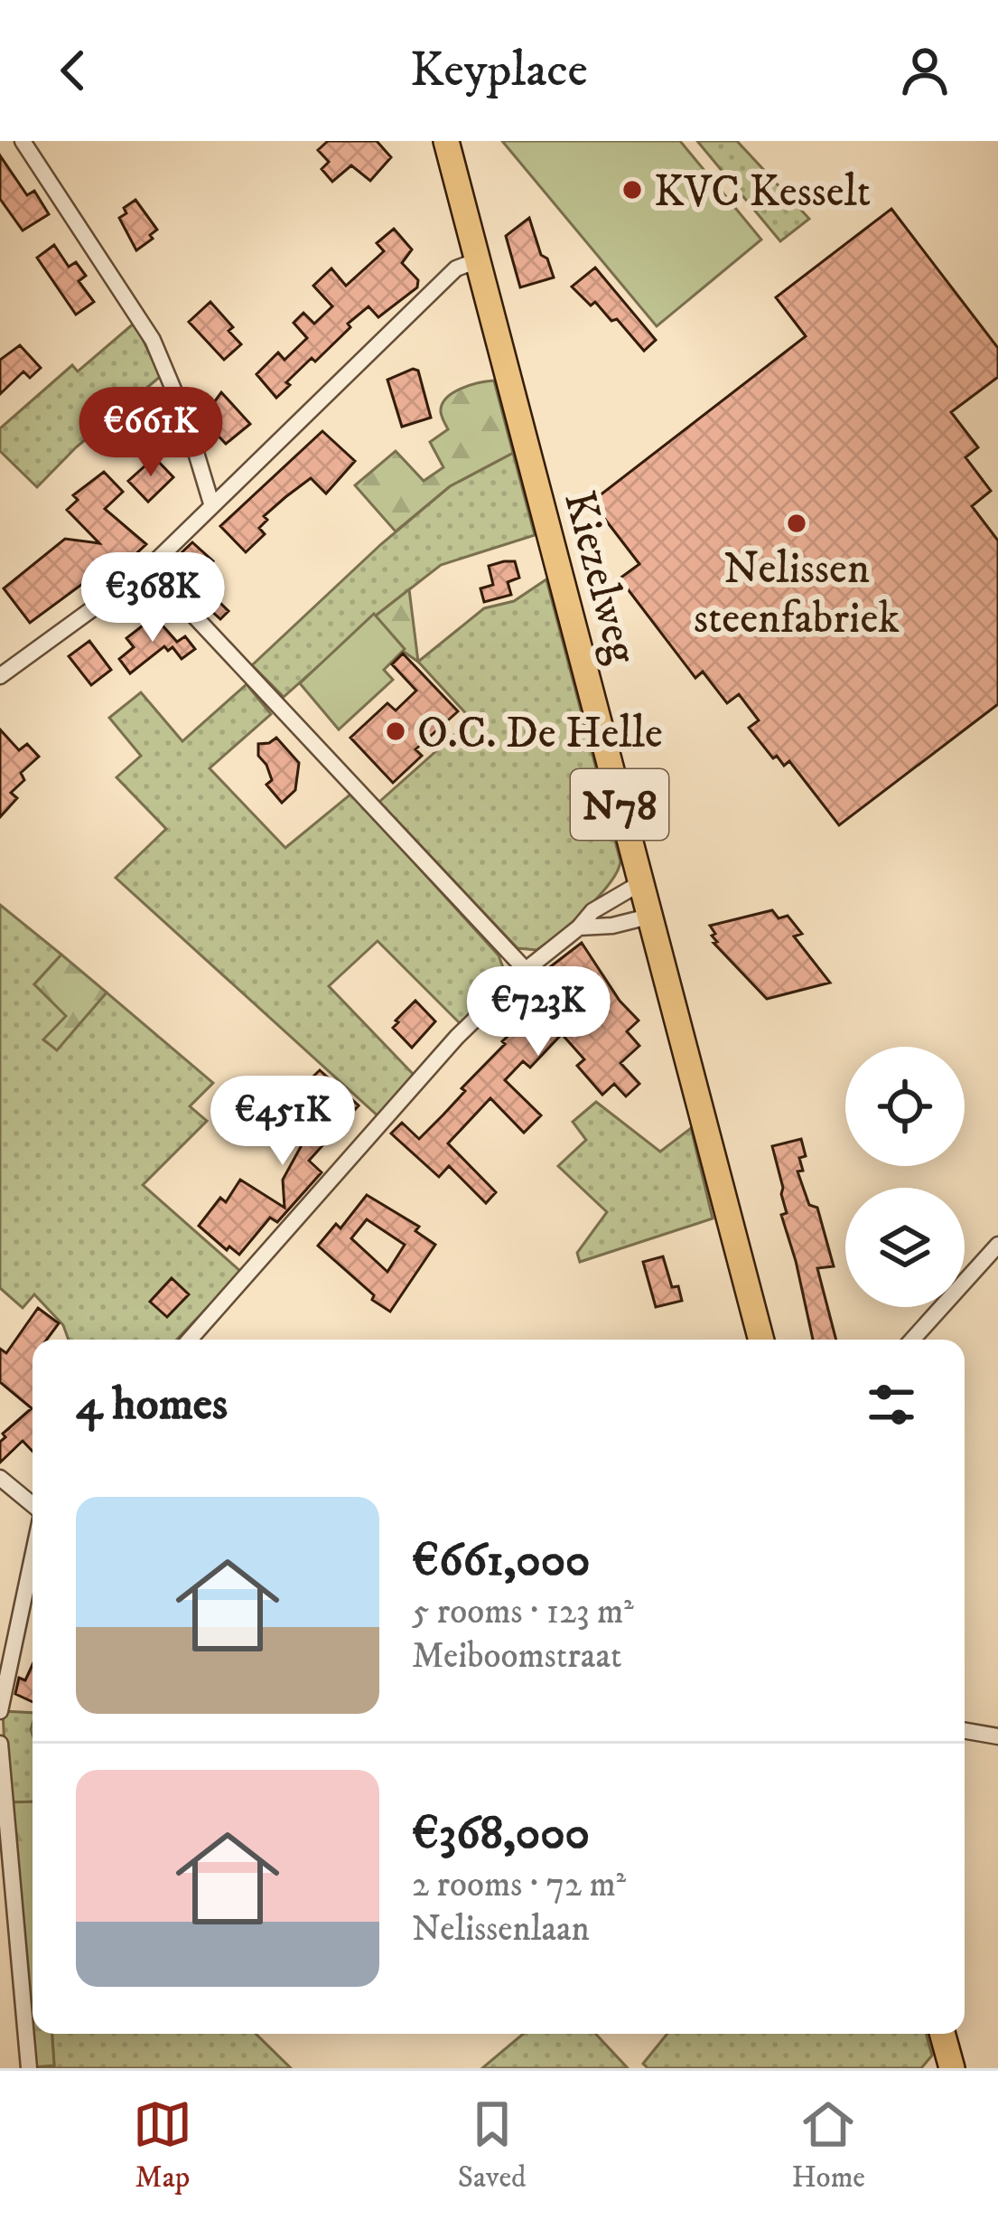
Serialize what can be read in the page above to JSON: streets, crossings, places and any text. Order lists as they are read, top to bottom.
{
  "streets": {
    "main road": ["Kiezelweg", "N78"]
  },
  "places": ["KVC Kesselt", "Nelissen steenfabriek", "O.C. De Helle"],
  "page": {
    "header": "Keyplace",
    "price": [
      "€661K",
      "€368K",
      "€723K",
      "€451K"
    ],
    "heading": "4 homes",
    "list": [
      {
        "name": "€661,000",
        "note": "5 rooms · 123 m² · Meiboomstraat"
      },
      {
        "name": "€368,000",
        "note": "2 rooms · 72 m² · Nelissenlaan"
      }
    ],
    "tabs": ["Map", "Saved", "Home"]
  }
}
